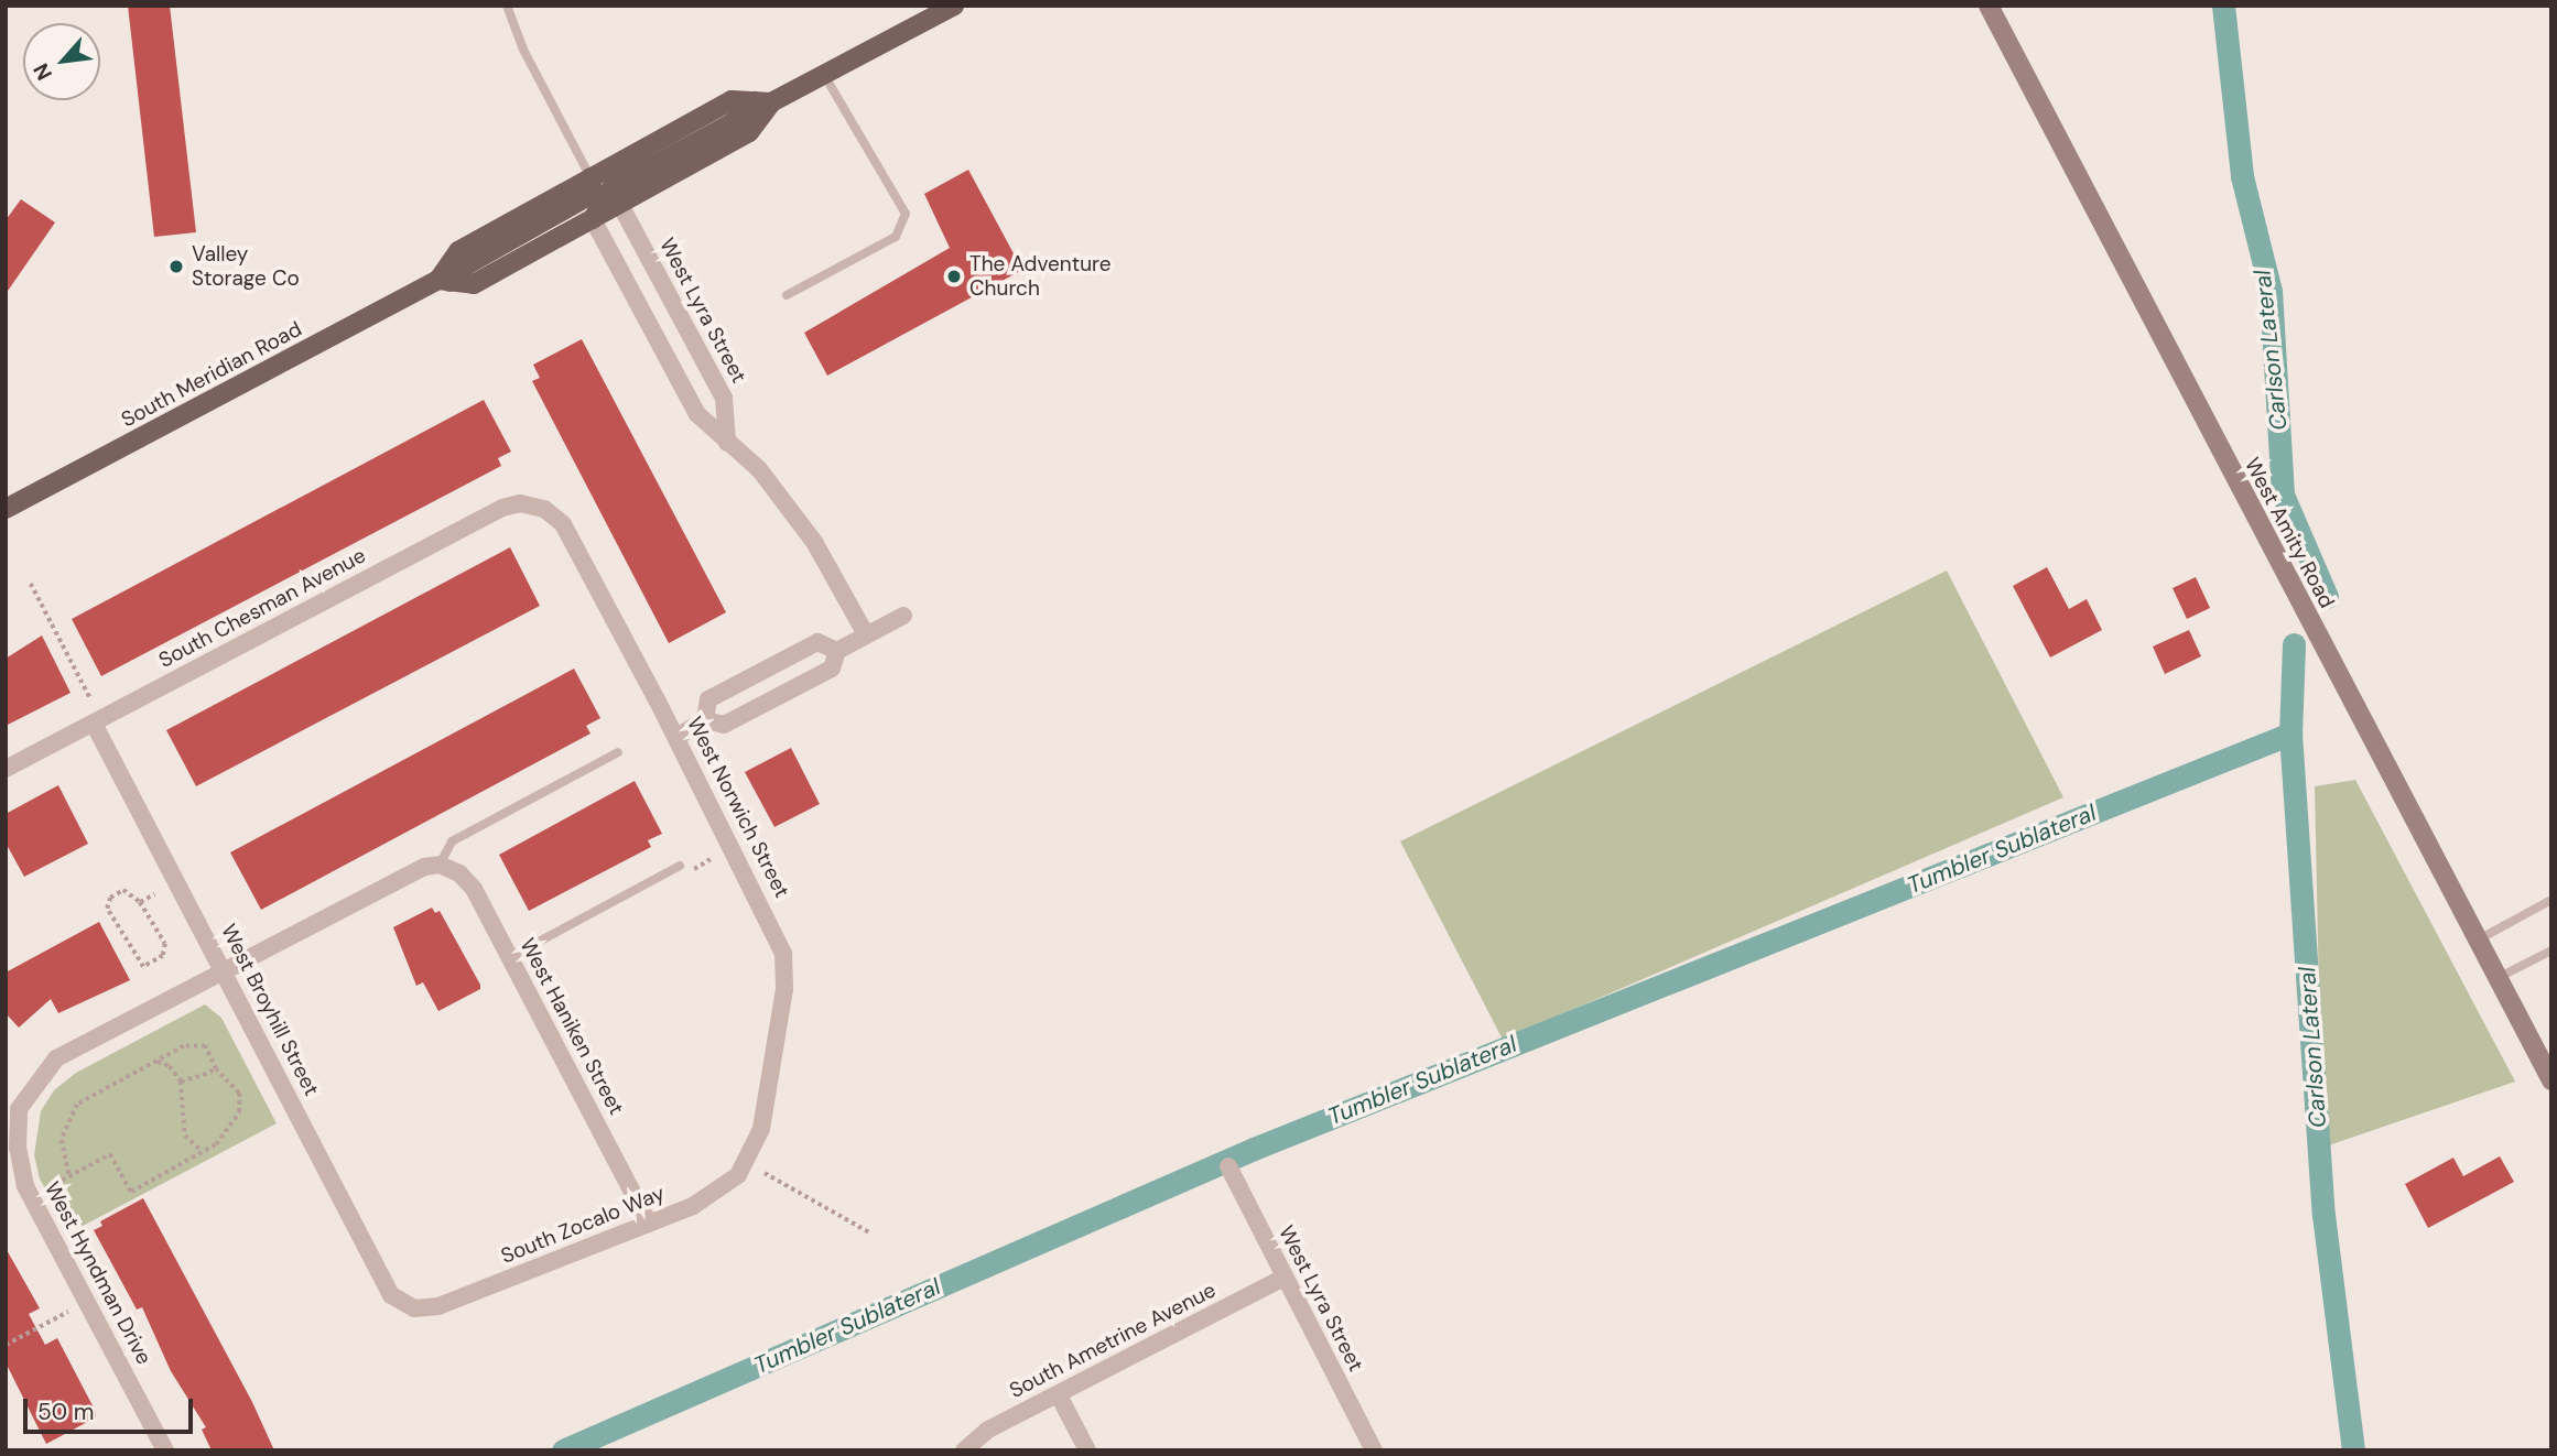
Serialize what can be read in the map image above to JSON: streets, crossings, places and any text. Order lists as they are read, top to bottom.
{
  "streets": {
    "main road": ["South Meridian Road", "West Amity Road"],
    "street": [
      "West Lyra Street",
      "South Chesman Avenue",
      "West Norwich Street",
      "West Broyhill Street",
      "West Haniken Street",
      "South Zocalo Way",
      "West Hyndman Drive",
      "South Ametrine Avenue"
    ]
  },
  "crossings": [
    ["West Lyra Street", "South Meridian Road"],
    ["West Lyra Street", "South Ametrine Avenue"],
    ["South Chesman Avenue", "West Norwich Street"],
    ["South Chesman Avenue", "West Broyhill Street"],
    ["West Norwich Street", "South Zocalo Way"],
    ["West Broyhill Street", "South Zocalo Way"],
    ["West Broyhill Street", "West Hyndman Drive"],
    ["West Haniken Street", "South Zocalo Way"]
  ],
  "water": ["Carlson Lateral", "Tumbler Sublateral"],
  "places": ["Valley Storage Co", "The Adventure Church"],
  "scale_bar": "50 m",
  "north": "bottom left"
}
